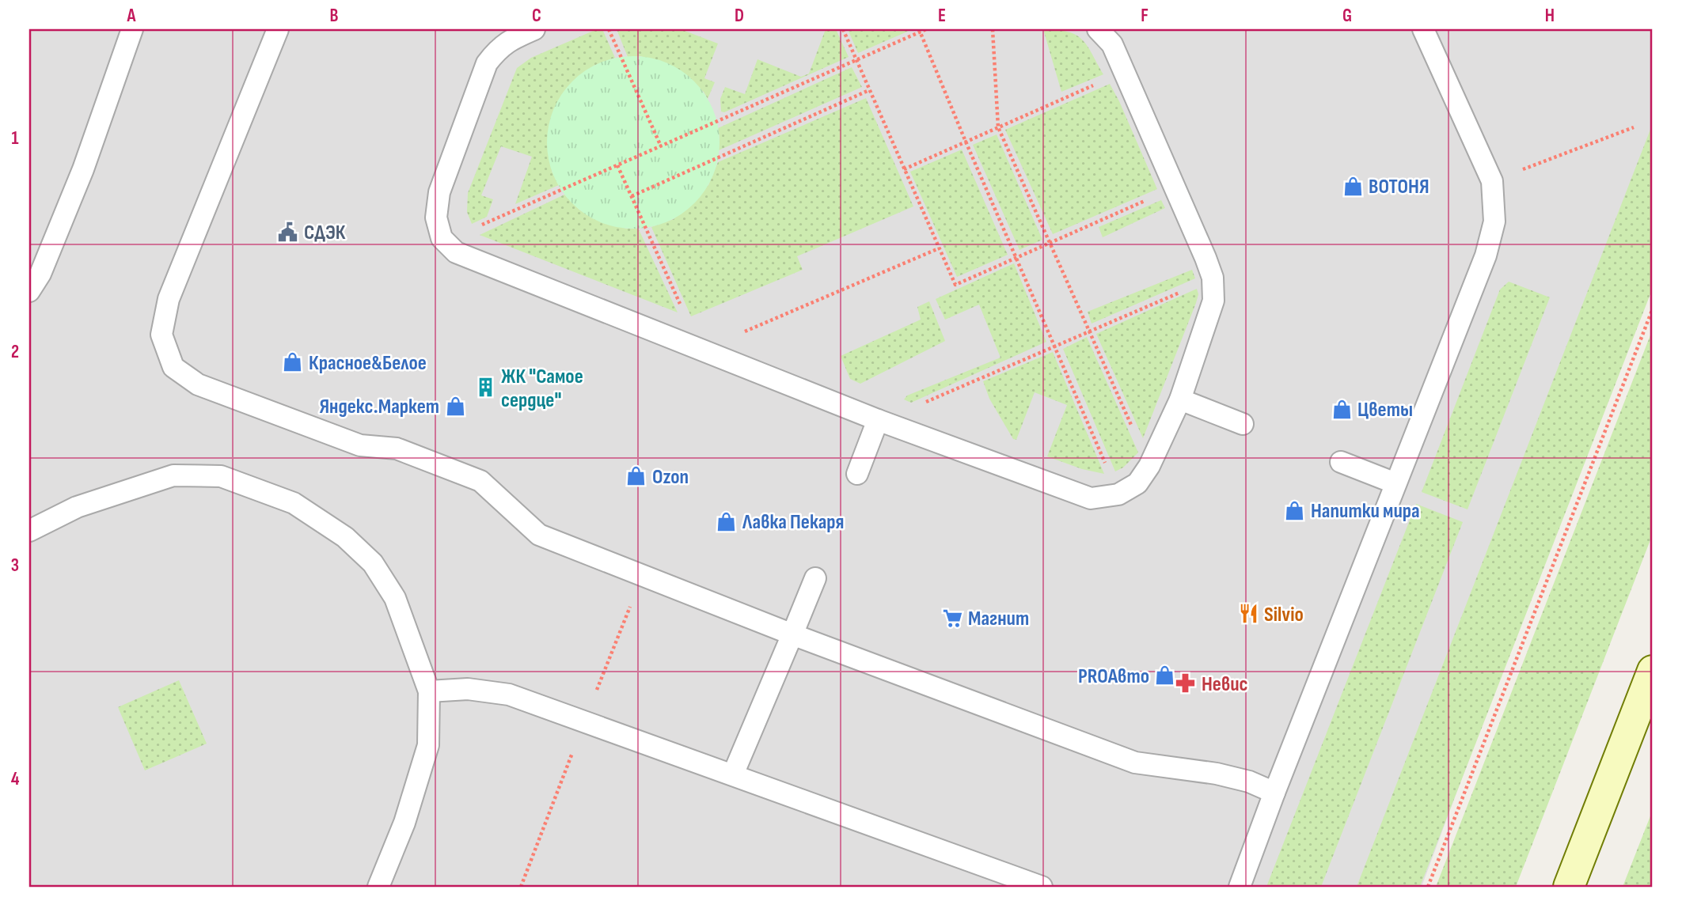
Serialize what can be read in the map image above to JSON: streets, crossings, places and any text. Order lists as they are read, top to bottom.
{
  "places": {
    "shop": [
      "ВОТОНЯ",
      "Красное&Белое",
      "Яндекс.Маркет",
      "Цветы",
      "Ozon",
      "Напитки мира",
      "Лавка Пекаря",
      "PROАвто"
    ],
    "public building": ["СДЭК"],
    "building": ["ЖК \"Самое сердце\""],
    "restaurant": ["Silvio"],
    "supermarket": ["Магнит"],
    "pharmacy": ["Невис"]
  },
  "grid": {
    "columns": [
      "A",
      "B",
      "C",
      "D",
      "E",
      "F",
      "G",
      "H"
    ],
    "rows": [
      "1",
      "2",
      "3",
      "4"
    ]
  }
}
